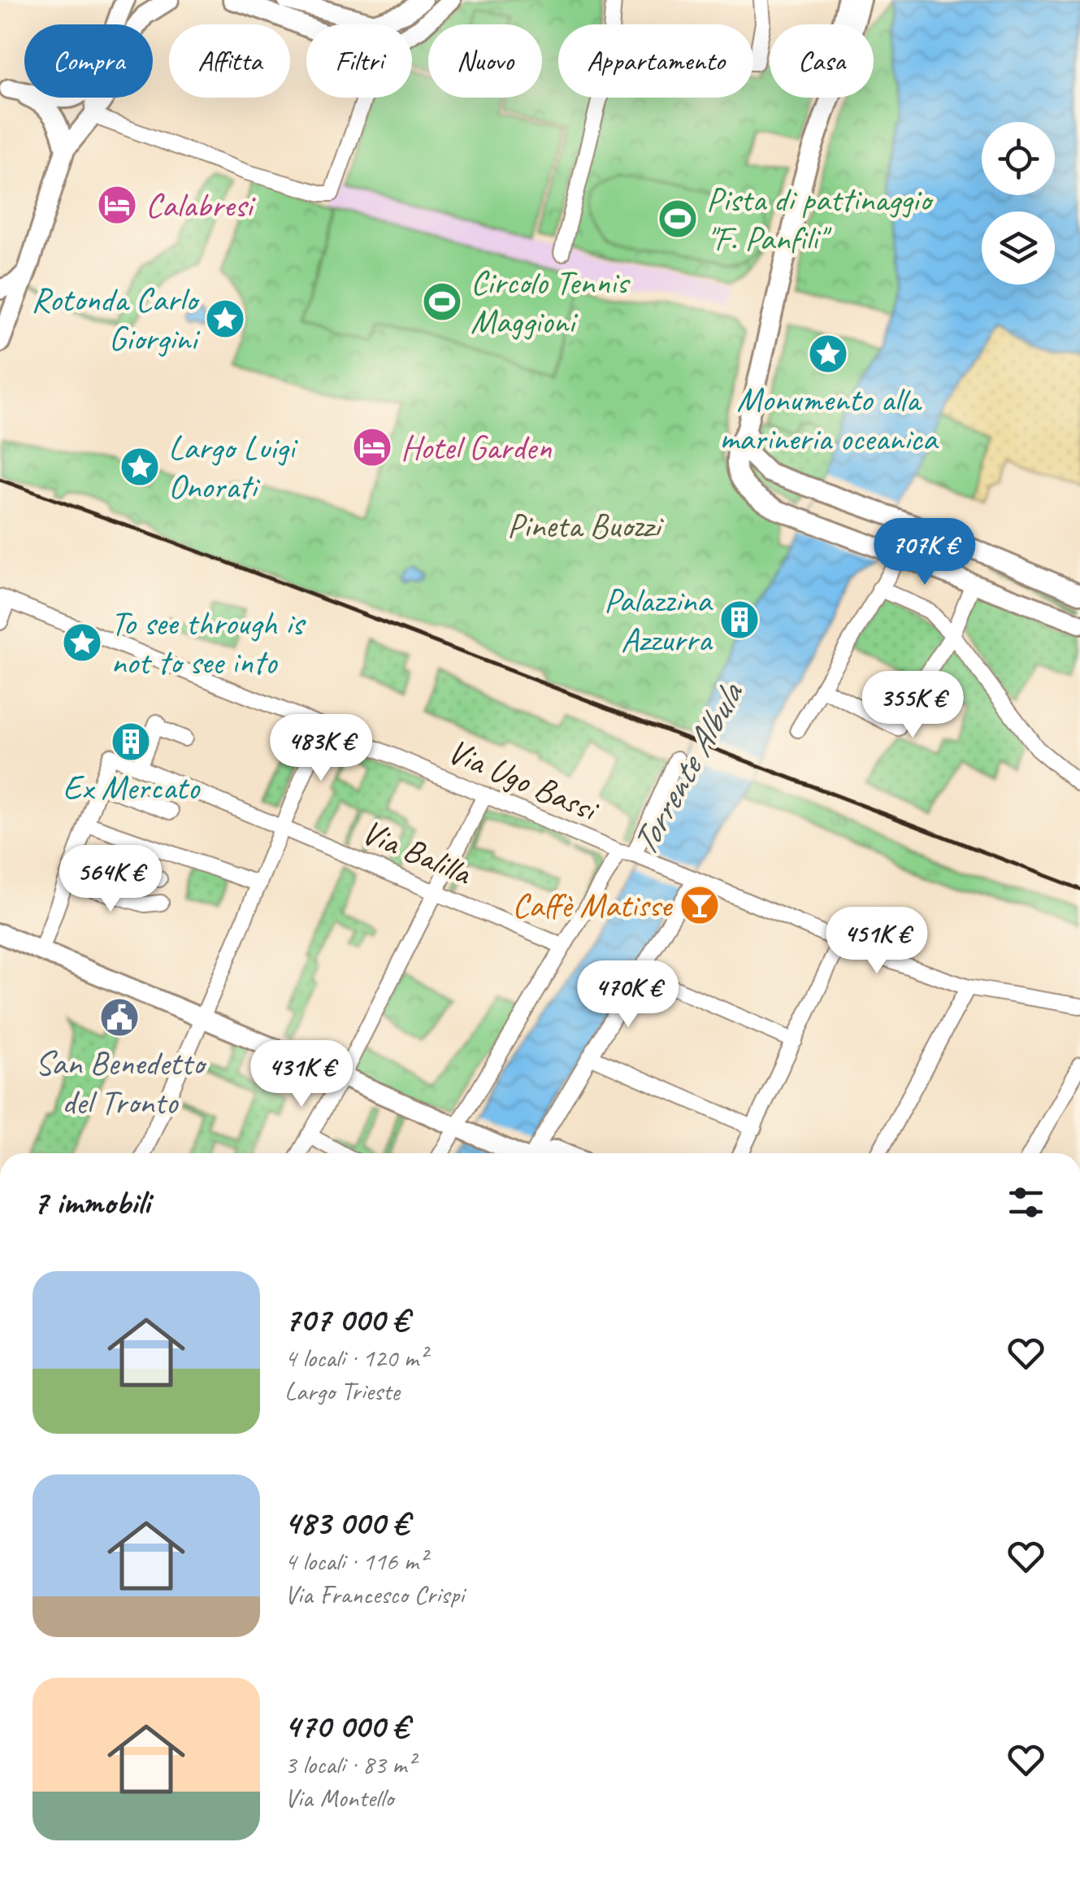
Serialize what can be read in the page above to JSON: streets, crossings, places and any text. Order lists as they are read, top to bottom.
{
  "streets": {
    "street": ["Via Ugo Bassi", "Via Balilla"]
  },
  "water": ["Torrente Albula"],
  "parks": ["Pineta Buozzi"],
  "places": {
    "hotel": ["Calabresi", "Hotel Garden"],
    "sports": ["Pista di pattinaggio \"F. Panfili\"", "Circolo Tennis Maggioni"],
    "place": [
      "Rotonda Carlo Giorgini",
      "Monumento alla marineria oceanica",
      "Largo Luigi Onorati",
      "To see through is not to see into"
    ],
    "building": ["Palazzina Azzurra", "Ex Mercato"],
    "bar": ["Caffè Matisse"],
    "public building": ["San Benedetto del Tronto"]
  },
  "page": {
    "chip": [
      "Compra",
      "Affitta",
      "Filtri",
      "Nuovo",
      "Appartamento",
      "Casa"
    ],
    "price": [
      "707K €",
      "355K €",
      "483K €",
      "564K €",
      "451K €",
      "470K €",
      "431K €"
    ],
    "heading": "7 immobili",
    "list": [
      {
        "name": "707 000 €",
        "note": "4 locali · 120 m² · Largo Trieste"
      },
      {
        "name": "483 000 €",
        "note": "4 locali · 116 m² · Via Francesco Crispi"
      },
      {
        "name": "470 000 €",
        "note": "3 locali · 83 m² · Via Montello"
      }
    ]
  }
}
